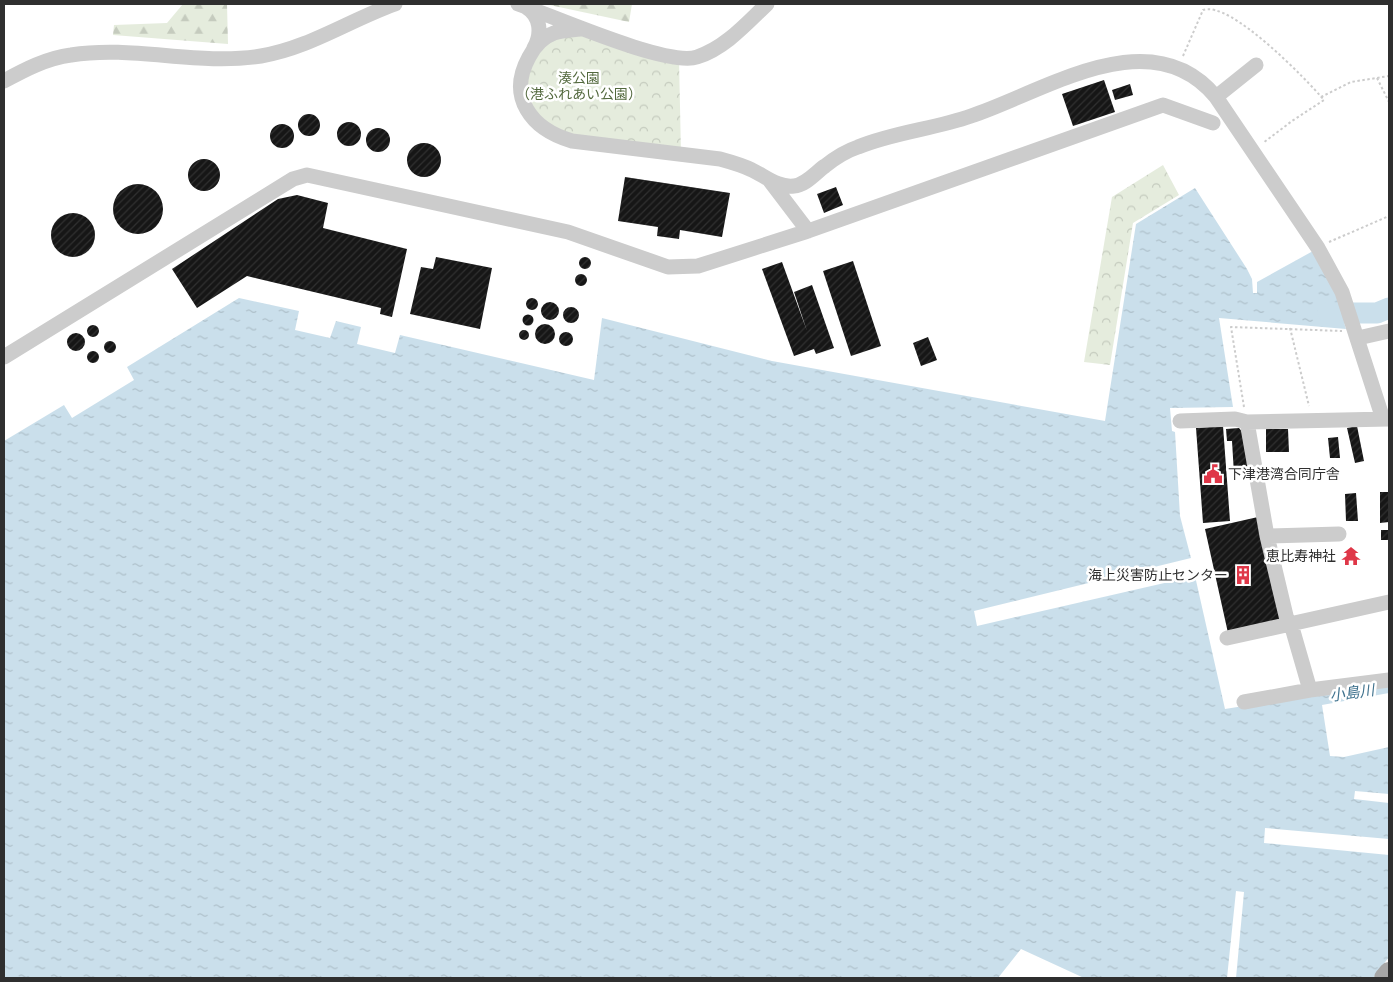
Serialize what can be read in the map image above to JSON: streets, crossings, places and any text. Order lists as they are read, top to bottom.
{
  "water": ["小島川"],
  "parks": ["湊公園 （港ふれあい公園）"],
  "places": {
    "public building": ["下津港湾合同庁舎"],
    "temple": ["恵比寿神社"],
    "building": ["海上災害防止センター"]
  }
}
